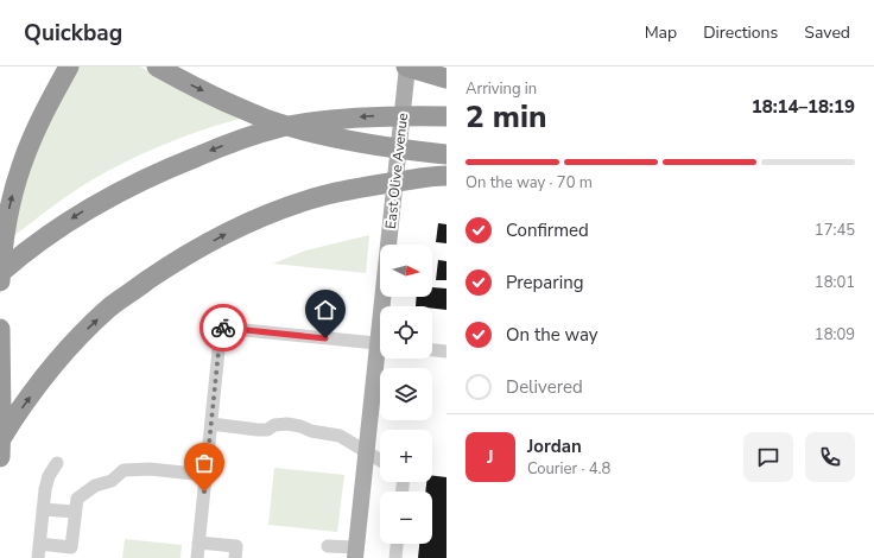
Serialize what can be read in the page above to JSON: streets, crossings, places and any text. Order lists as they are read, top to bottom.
{
  "streets": {
    "main road": ["East Olive Avenue"]
  },
  "north": "right",
  "page": {
    "header": "Quickbag",
    "nav": ["Map", "Directions", "Saved"],
    "heading": ["2 min", "Arriving in", "18:14–18:19"],
    "panel": ["Jordan", "Courier · 4.8"],
    "bar": "On the way · 70 m",
    "list": [
      ["Confirmed", "17:45"],
      ["Preparing", "18:01"],
      ["On the way", "18:09"],
      "Delivered"
    ],
    "map_buttons": ["+", "−"],
    "round": "J"
  }
}
